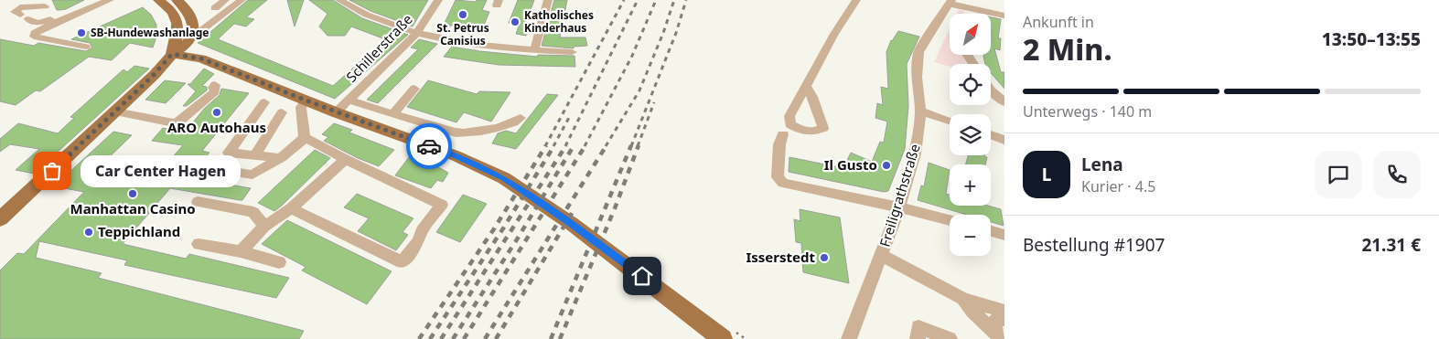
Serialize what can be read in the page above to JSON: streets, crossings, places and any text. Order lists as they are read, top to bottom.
{
  "streets": {
    "street": ["Schillerstraße", "Freiligrathstraße"]
  },
  "places": [
    "St. Petrus Canisius",
    "Katholisches Kinderhaus",
    "SB-Hundewashanlage",
    "ARO Autohaus",
    "Il Gusto",
    "Car Center Hagen",
    "Manhattan Casino",
    "Teppichland",
    "Isserstedt"
  ],
  "north": "top right",
  "page": {
    "heading": ["2 Min.", "Ankunft in", "13:50–13:55"],
    "panel": [
      "Lena",
      "Kurier · 4.5",
      "Bestellung #1907",
      "21.31 €"
    ],
    "map_buttons": ["+", "−"],
    "bar": "Unterwegs · 140 m",
    "round": "L",
    "bubble": "Car Center Hagen"
  }
}
